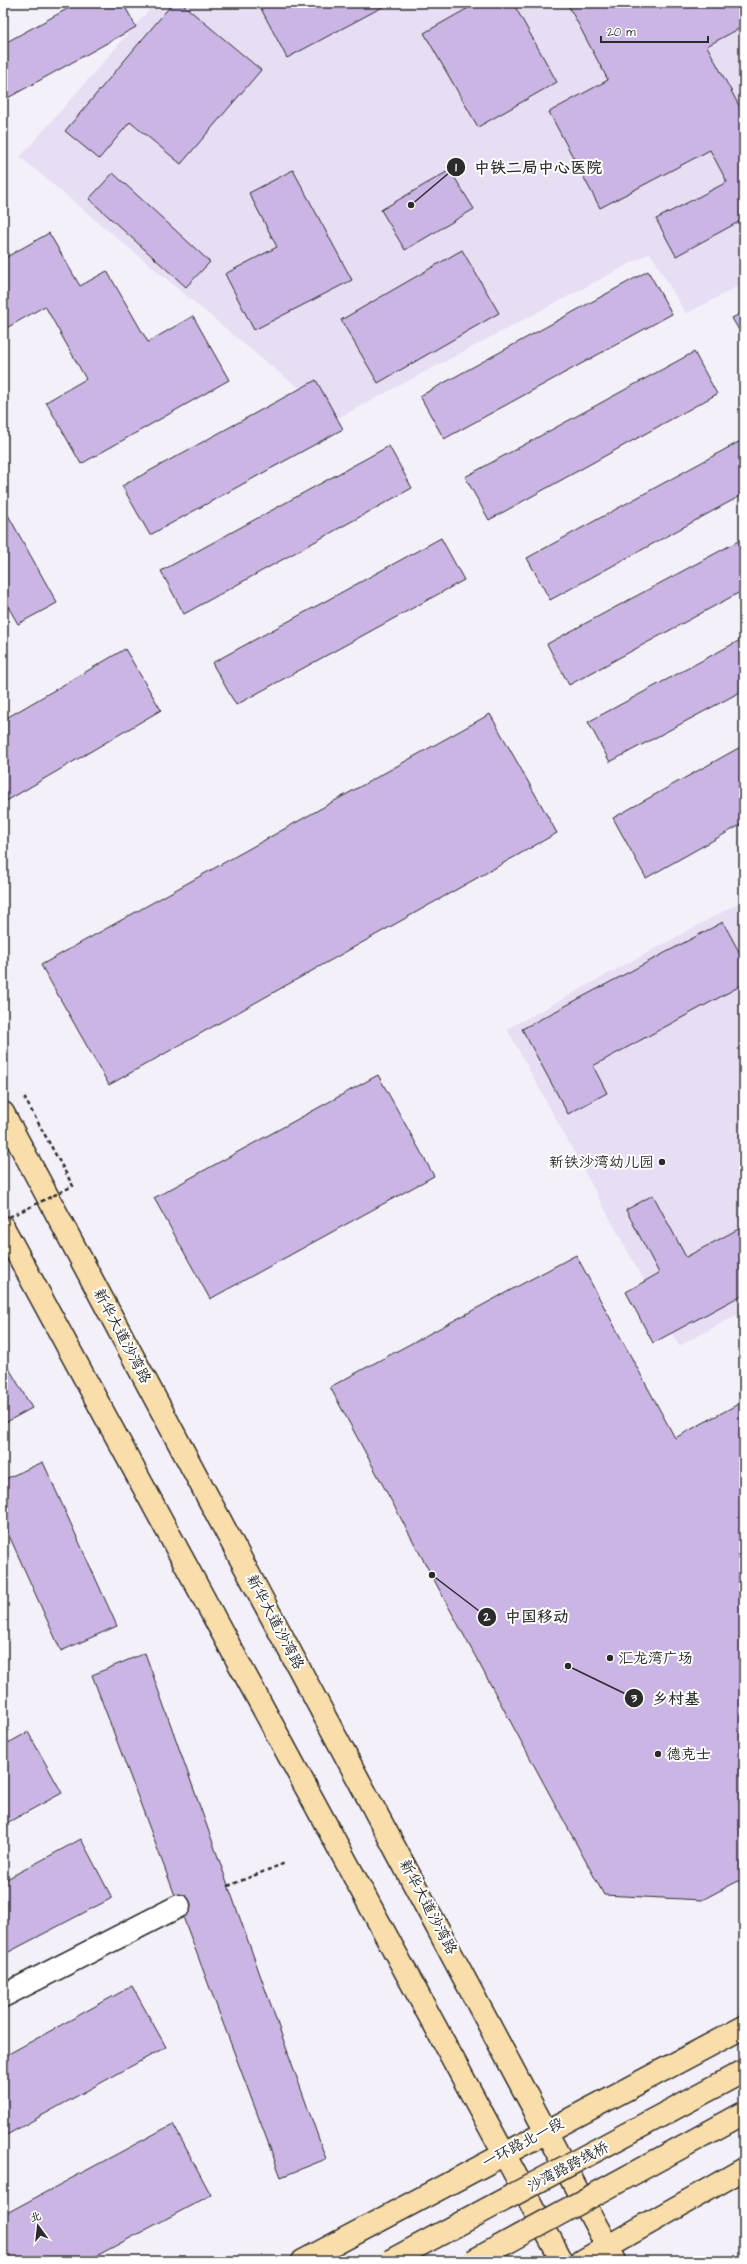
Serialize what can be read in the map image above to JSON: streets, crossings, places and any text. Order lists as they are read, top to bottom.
{
  "streets": {
    "main road": ["新华大道沙湾路", "一环路北一段", "沙湾路跨线桥"]
  },
  "crossings": [
    ["新华大道沙湾路", "一环路北一段"]
  ],
  "places": [
    "中铁二局中心医院",
    "新铁沙湾幼儿园",
    "中国移动",
    "汇龙湾广场",
    "乡村基",
    "德克士"
  ],
  "scale_bar": "20 m",
  "north": "top"
}
